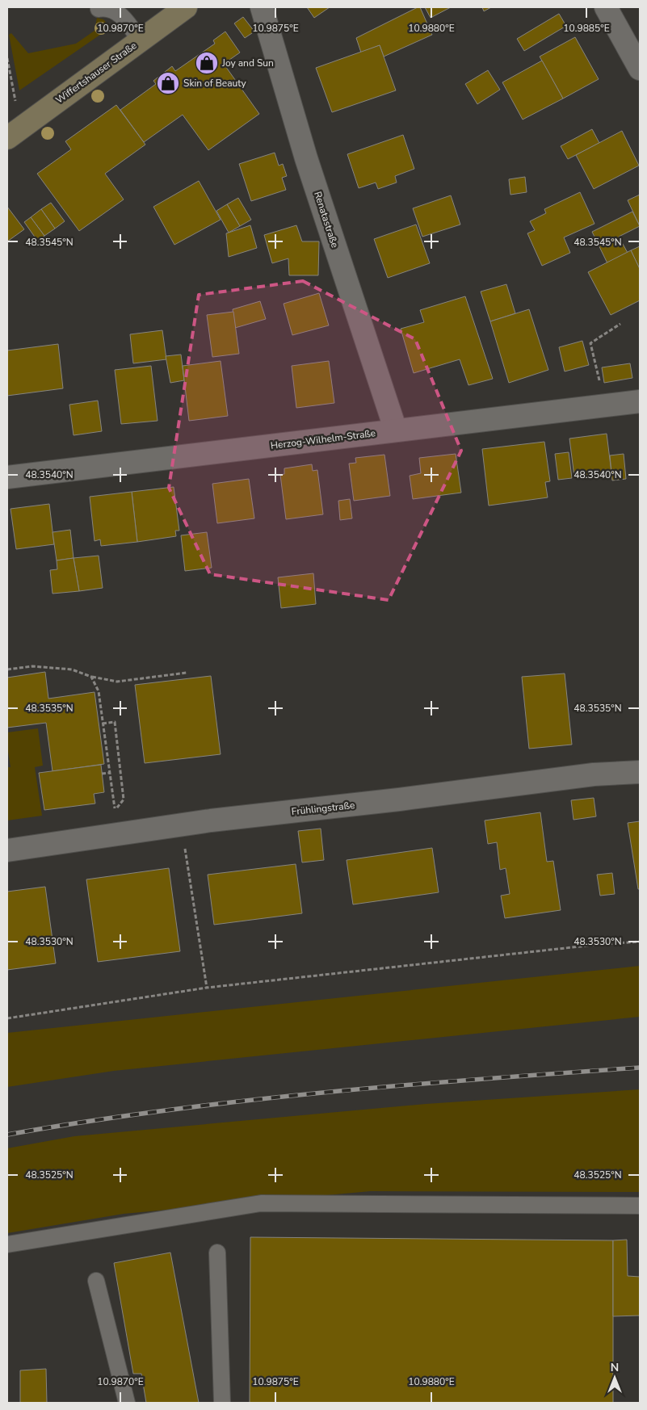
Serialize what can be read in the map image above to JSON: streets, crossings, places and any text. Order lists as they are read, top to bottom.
{
  "streets": {
    "street": [
      "Wiffertshauser Straße",
      "Renatastraße",
      "Herzog-Wilhelm-Straße",
      "Frühlingstraße"
    ]
  },
  "crossings": [
    ["Renatastraße", "Herzog-Wilhelm-Straße"]
  ],
  "places": {
    "shop": ["Joy and Sun", "Skin of Beauty"]
  },
  "north": "top",
  "coordinates": [
    "10.9870°E",
    "10.9875°E",
    "10.9880°E",
    "10.9885°E",
    "48.3545°N",
    "48.3540°N",
    "48.3535°N",
    "48.3530°N",
    "48.3525°N"
  ]
}
